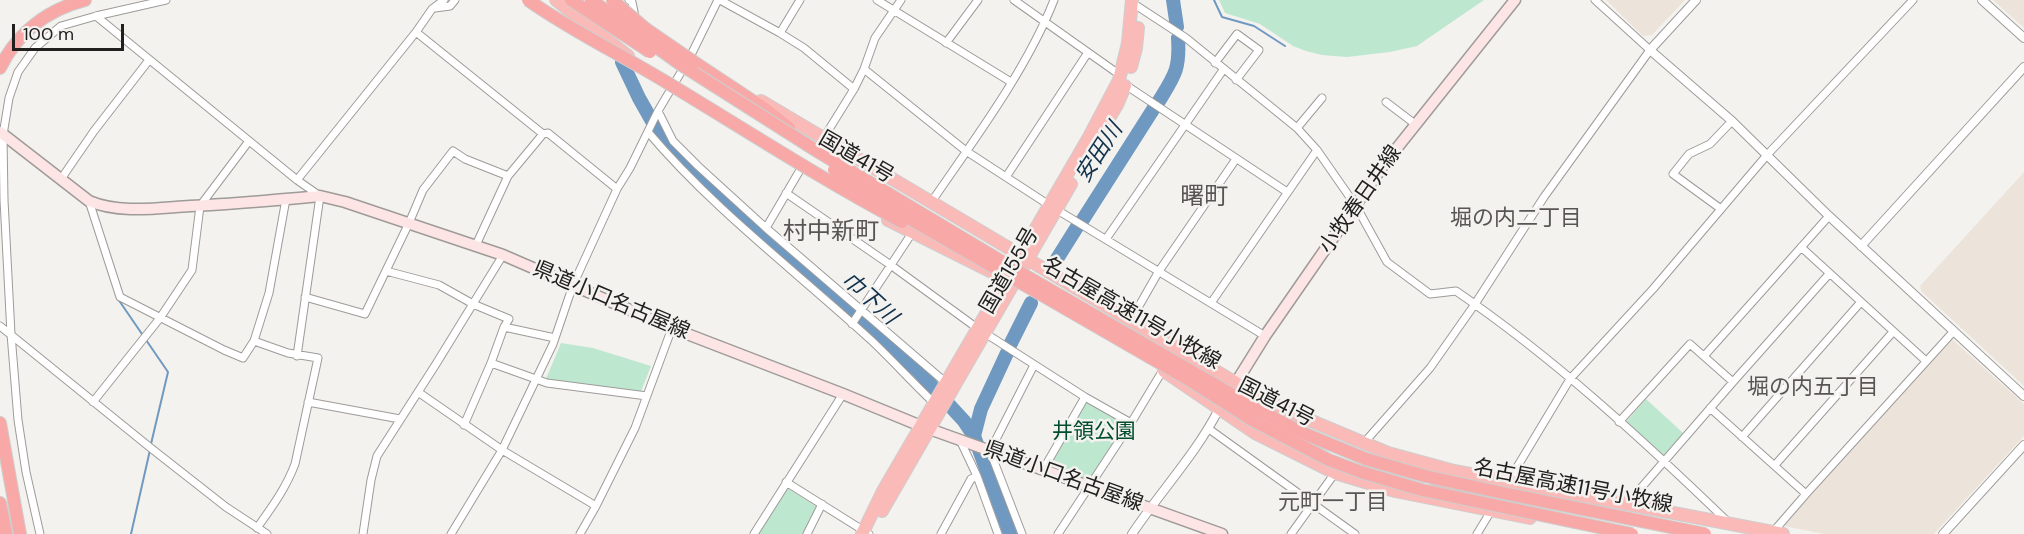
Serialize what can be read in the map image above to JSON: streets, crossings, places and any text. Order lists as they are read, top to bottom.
{
  "streets": {
    "highway": ["国道41号", "国道155号", "名古屋高速11号小牧線"],
    "main road": ["小牧春日井線", "県道小口名古屋線"]
  },
  "crossings": [
    ["国道41号", "小牧春日井線"],
    ["国道41号", "国道155号"],
    ["国道155号", "県道小口名古屋線"]
  ],
  "districts": [
    "曙町",
    "堀の内二丁目",
    "村中新町",
    "堀の内五丁目",
    "元町一丁目"
  ],
  "water": ["安田川", "巾下川"],
  "parks": ["井領公園"],
  "scale_bar": "100 m"
}
